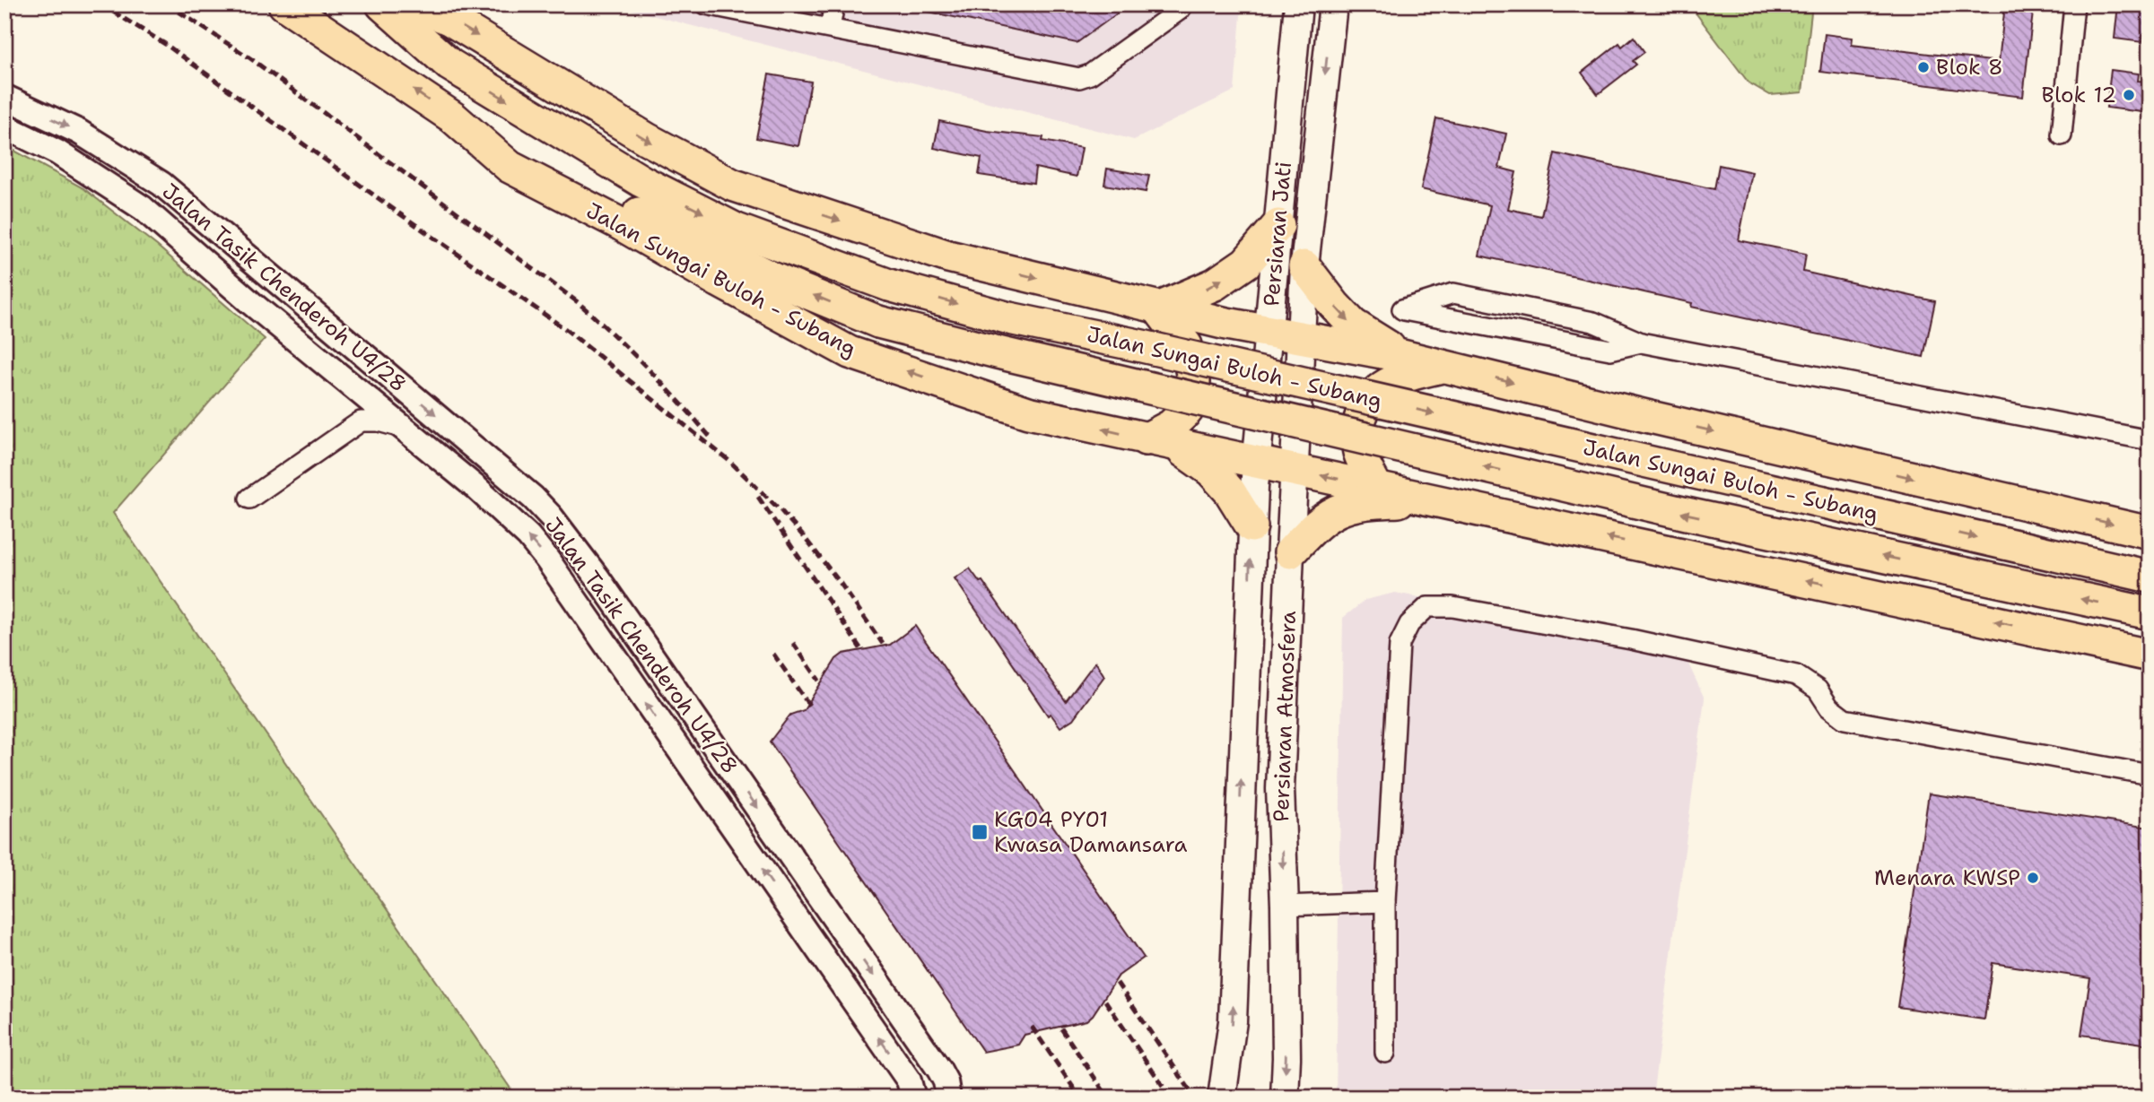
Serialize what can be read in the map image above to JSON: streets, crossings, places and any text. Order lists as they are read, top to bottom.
{
  "streets": {
    "highway": ["Jalan Sungai Buloh - Subang"],
    "main road": ["Persiaran Jati", "Persiaran Atmosfera"],
    "street": ["Jalan Tasik Chenderoh U4/28"]
  },
  "crossings": [
    ["Persiaran Jati", "Jalan Sungai Buloh - Subang"],
    ["Persiaran Jati", "Persiaran Atmosfera"],
    ["Jalan Sungai Buloh - Subang", "Persiaran Atmosfera"]
  ],
  "places": {
    "other": ["Blok 8", "Blok 12", "Menara KWSP"],
    "transit": ["KG04 PY01 Kwasa Damansara"]
  }
}
